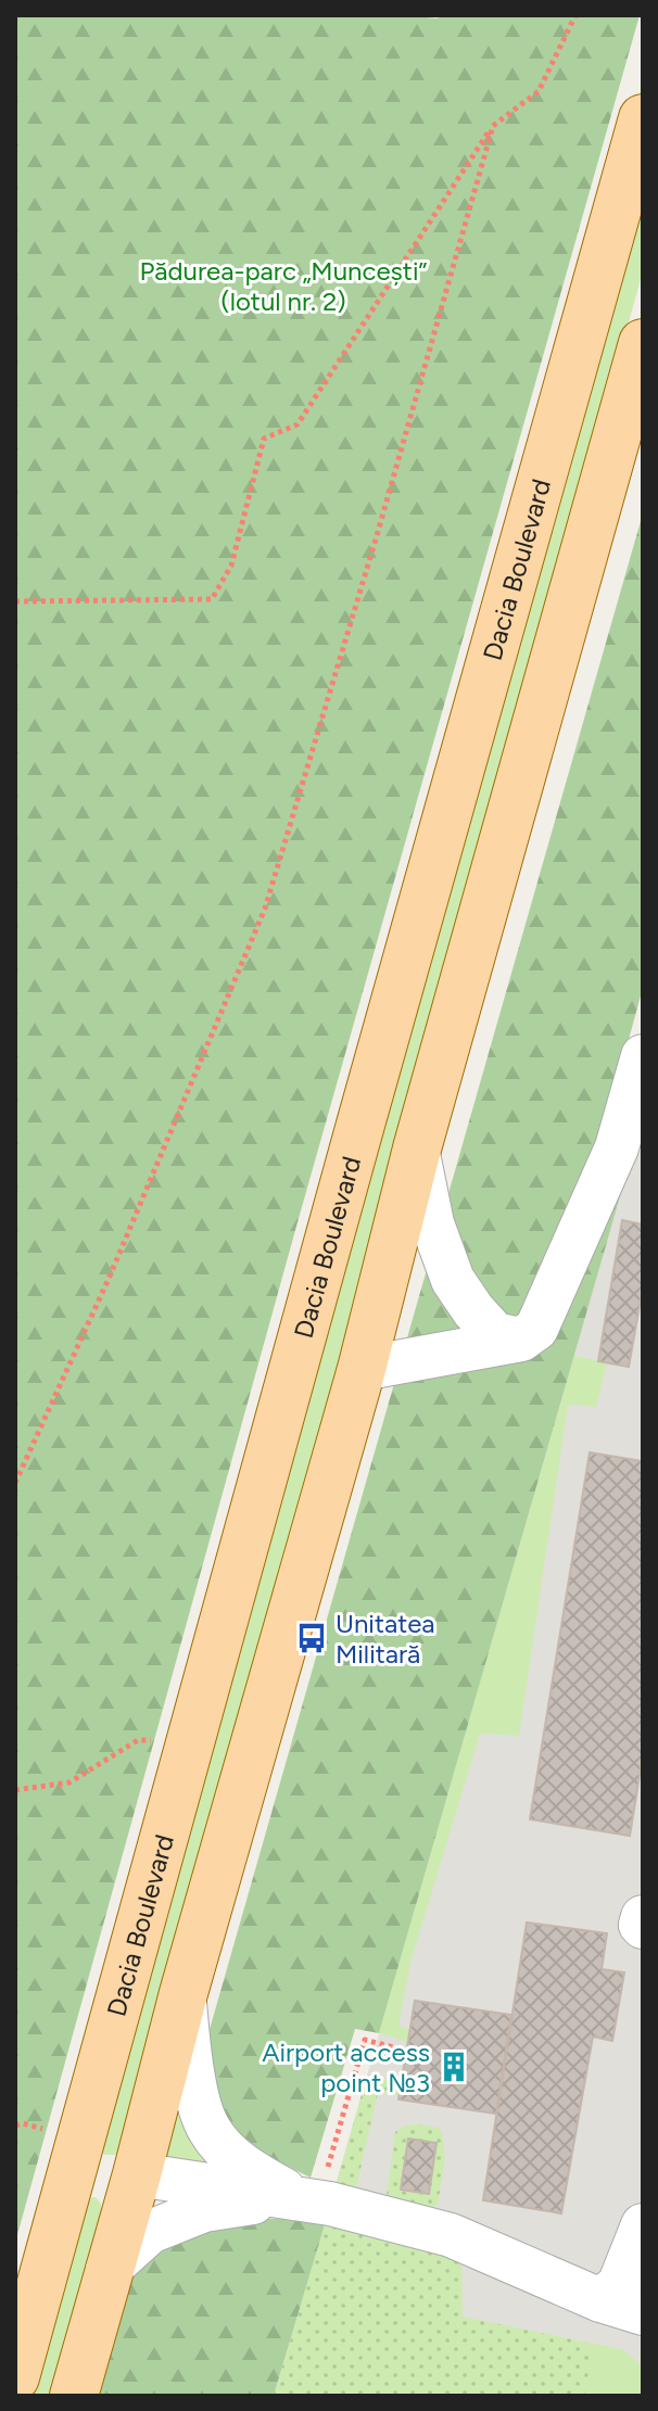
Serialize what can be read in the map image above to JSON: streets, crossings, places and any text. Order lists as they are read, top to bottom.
{
  "streets": {
    "main road": ["Dacia Boulevard"]
  },
  "parks": ["Pădurea-parc „Muncești” (lotul nr. 2)"],
  "places": {
    "bus stop": ["Unitatea Militară"],
    "building": ["Airport access point №3"]
  }
}
